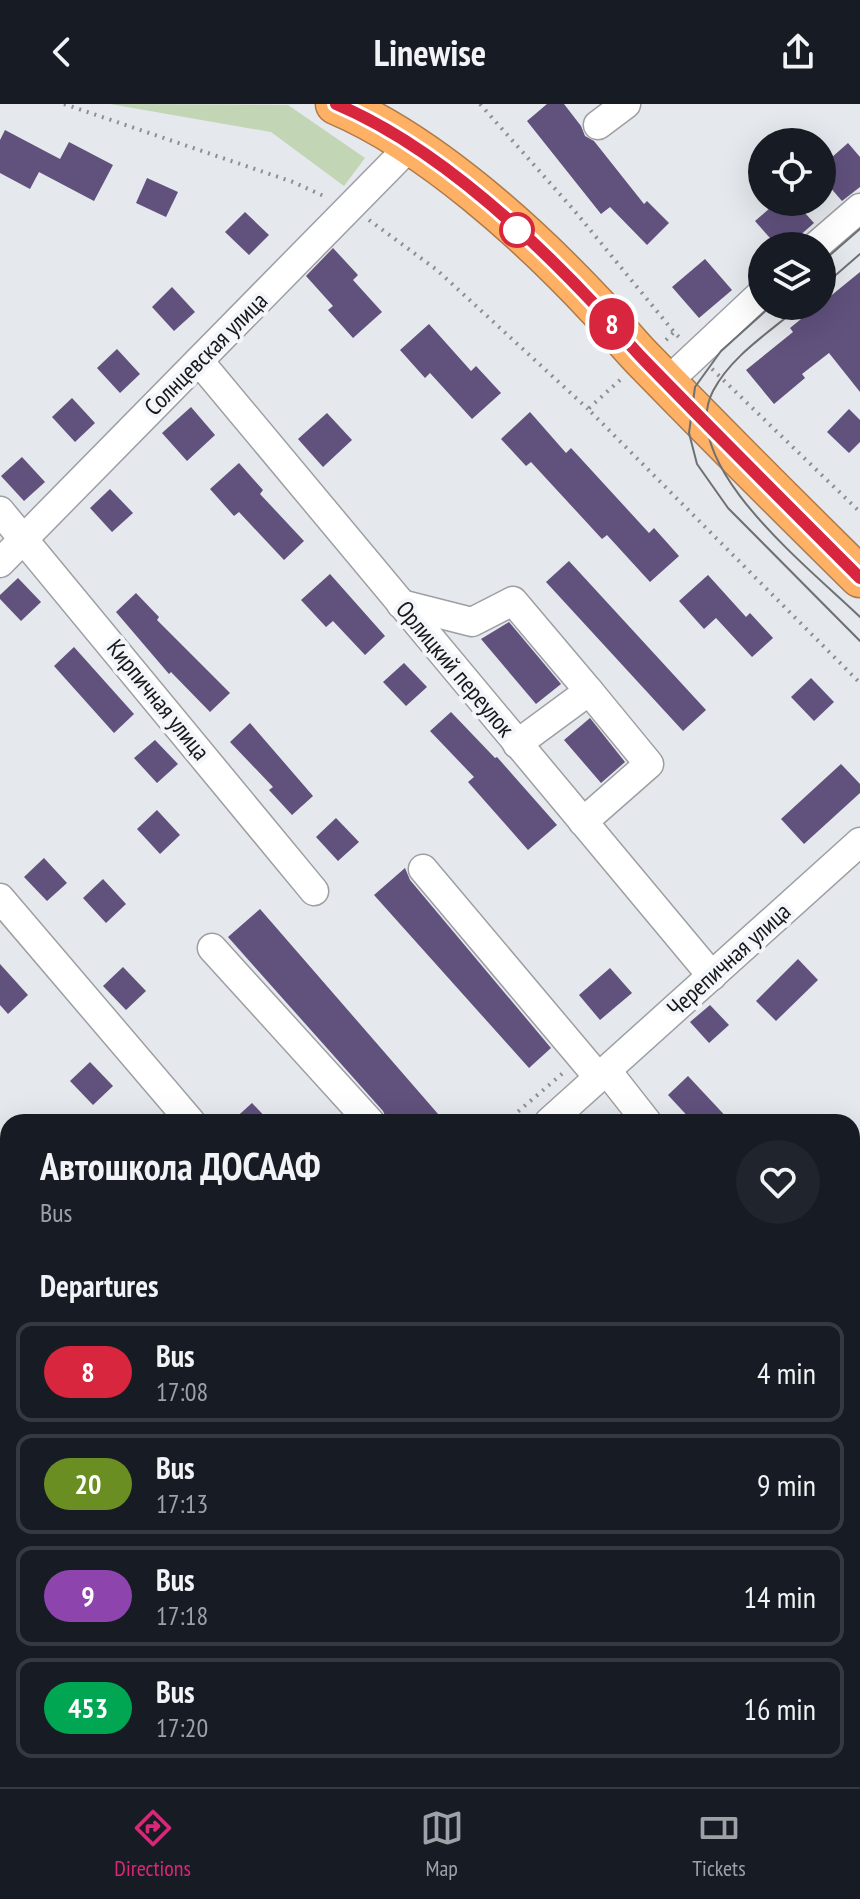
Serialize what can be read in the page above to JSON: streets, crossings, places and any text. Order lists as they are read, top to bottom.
{
  "streets": {
    "street": [
      "Солнцевская улица",
      "Орлицкий переулок",
      "Кирпичная улица",
      "Черепичная улица"
    ]
  },
  "crossings": [
    ["Солнцевская улица", "Орлицкий переулок"],
    ["Солнцевская улица", "Кирпичная улица"],
    ["Орлицкий переулок", "Черепичная улица"]
  ],
  "lines": ["bus line 8"],
  "page": {
    "header": "Linewise",
    "on_map": "8",
    "heading": [
      ["Автошкола ДОСААФ", "Bus"],
      "Departures"
    ],
    "list": [
      {
        "mark": "8",
        "name": "Bus",
        "note": "17:08",
        "value": "4 min"
      },
      {
        "mark": "20",
        "name": "Bus",
        "note": "17:13",
        "value": "9 min"
      },
      {
        "mark": "9",
        "name": "Bus",
        "note": "17:18",
        "value": "14 min"
      },
      {
        "mark": "453",
        "name": "Bus",
        "note": "17:20",
        "value": "16 min"
      }
    ],
    "tabs": ["Directions", "Map", "Tickets"]
  }
}
